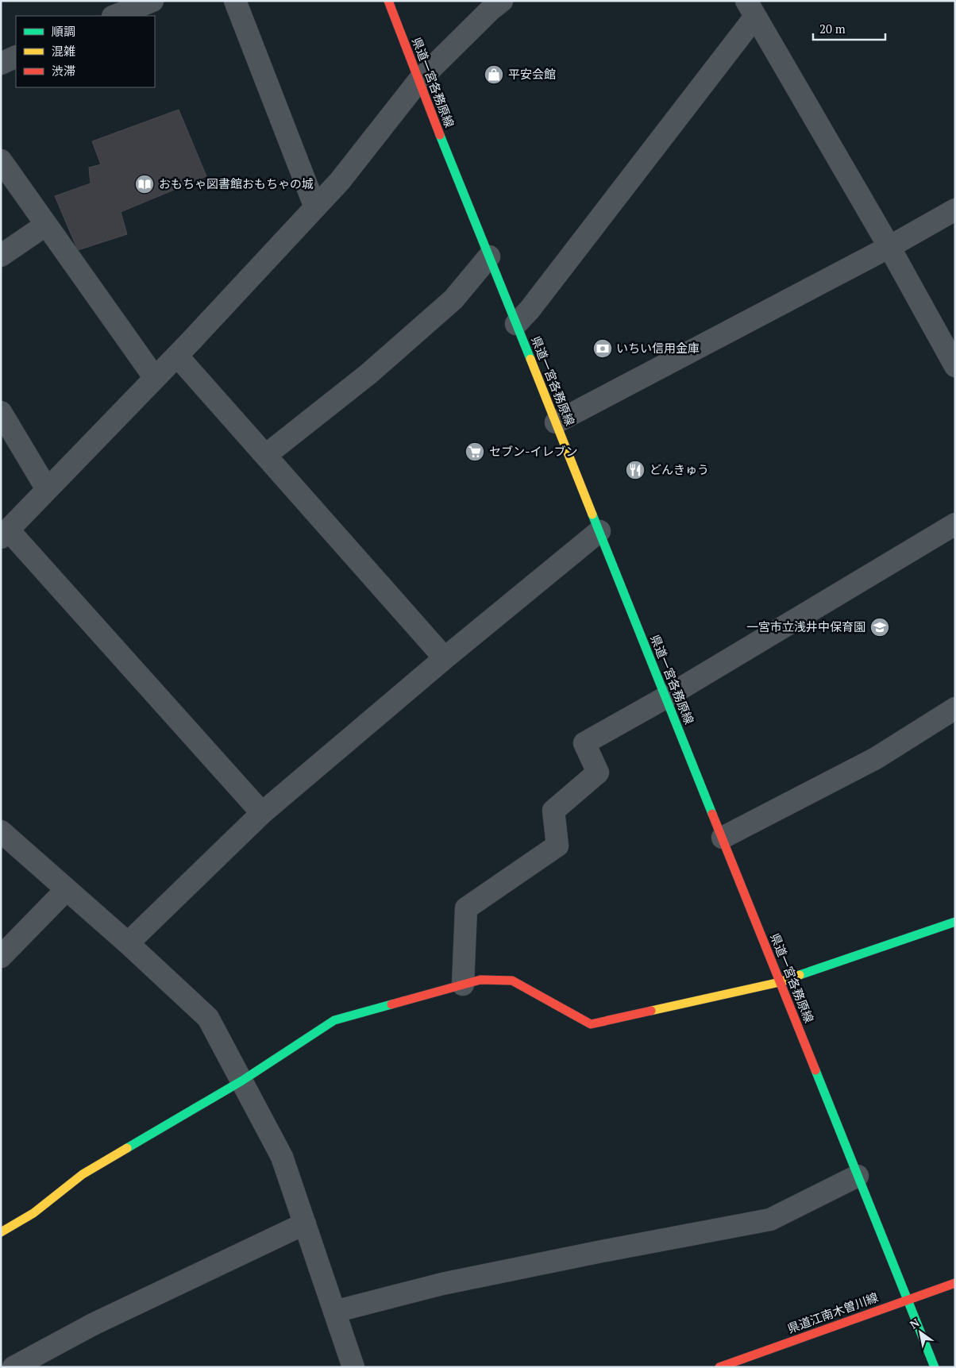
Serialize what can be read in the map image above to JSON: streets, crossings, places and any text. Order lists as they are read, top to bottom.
{
  "streets": {
    "main road": ["県道一宮各務原線", "県道江南木曽川線"]
  },
  "crossings": [
    ["県道一宮各務原線", "県道江南木曽川線"]
  ],
  "places": {
    "shop": ["平安会館"],
    "library": ["おもちゃ図書館おもちゃの城"],
    "bank": ["いちい信用金庫"],
    "supermarket": ["セブン-イレブン"],
    "restaurant": ["どんきゅう"],
    "school or university": ["一宮市立浅井中保育園"]
  },
  "legend": ["順調", "混雑", "渋滞"],
  "scale_bar": "20 m",
  "north": "top left"
}
